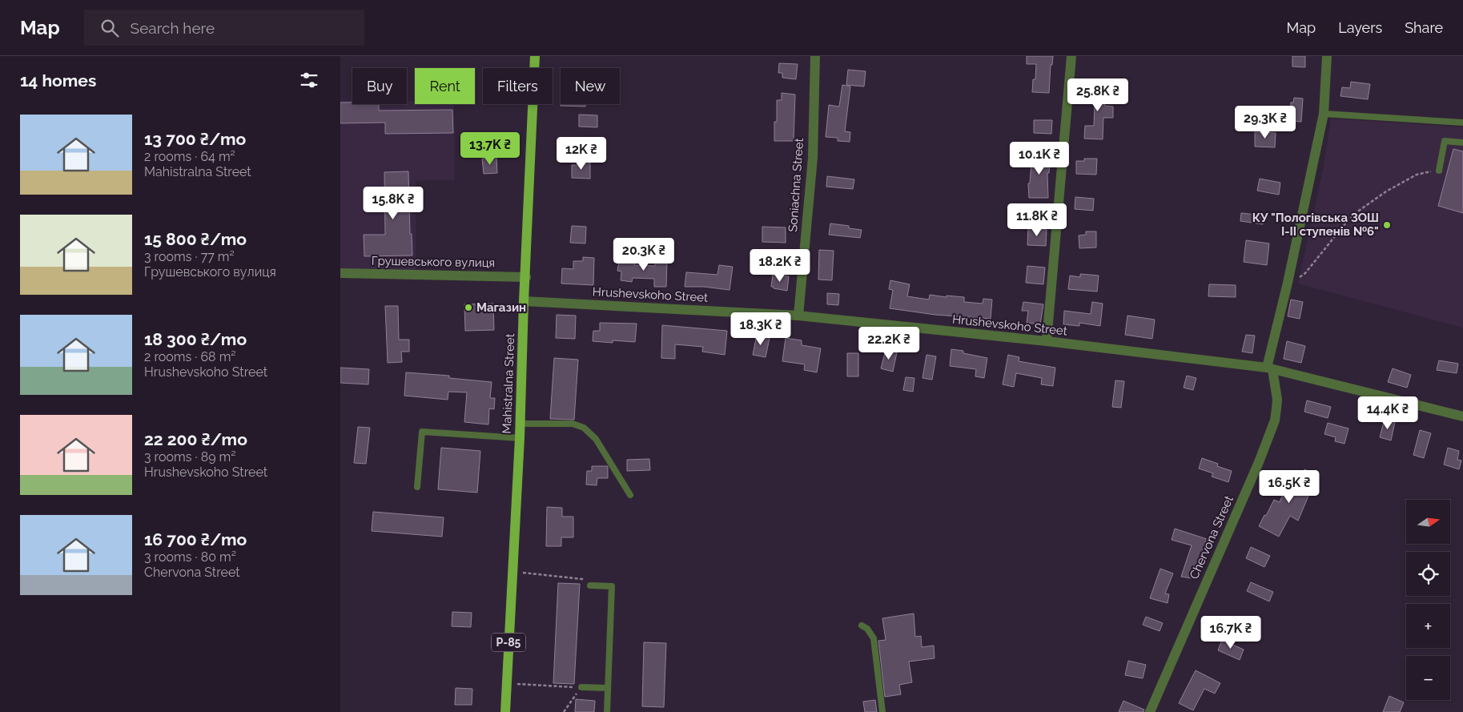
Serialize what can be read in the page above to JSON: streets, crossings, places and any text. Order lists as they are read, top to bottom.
{
  "streets": {
    "main road": ["Mahistralna Street", "Р-85"],
    "street": [
      "Soniachna Street",
      "Грушевського вулиця",
      "Hrushevskoho Street",
      "Chervona Street"
    ]
  },
  "crossings": [
    ["Soniachna Street", "Hrushevskoho Street"],
    ["Грушевського вулиця", "Mahistralna Street"],
    ["Hrushevskoho Street", "Mahistralna Street"],
    ["Hrushevskoho Street", "Chervona Street"]
  ],
  "places": ["КУ \"Пологівська ЗОШ І-ІІ ступенів №6\"", "Магазин"],
  "north": "right",
  "page": {
    "header": "Map",
    "search": "Search here",
    "nav": ["Map", "Layers", "Share"],
    "heading": "14 homes",
    "chip": [
      "Buy",
      "Rent",
      "Filters",
      "New"
    ],
    "price": [
      "25.8K ₴",
      "29.3K ₴",
      "13.7K ₴",
      "12K ₴",
      "10.1K ₴",
      "15.8K ₴",
      "11.8K ₴",
      "20.3K ₴",
      "18.2K ₴",
      "18.3K ₴",
      "22.2K ₴",
      "14.4K ₴",
      "16.5K ₴",
      "16.7K ₴"
    ],
    "list": [
      {
        "name": "13 700 ₴/mo",
        "note": "2 rooms · 64 m² · Mahistralna Street"
      },
      {
        "name": "15 800 ₴/mo",
        "note": "3 rooms · 77 m² · Грушевського вулиця"
      },
      {
        "name": "18 300 ₴/mo",
        "note": "2 rooms · 68 m² · Hrushevskoho Street"
      },
      {
        "name": "22 200 ₴/mo",
        "note": "3 rooms · 89 m² · Hrushevskoho Street"
      },
      {
        "name": "16 700 ₴/mo",
        "note": "3 rooms · 80 m² · Chervona Street"
      }
    ],
    "map_buttons": ["+", "−"]
  }
}
